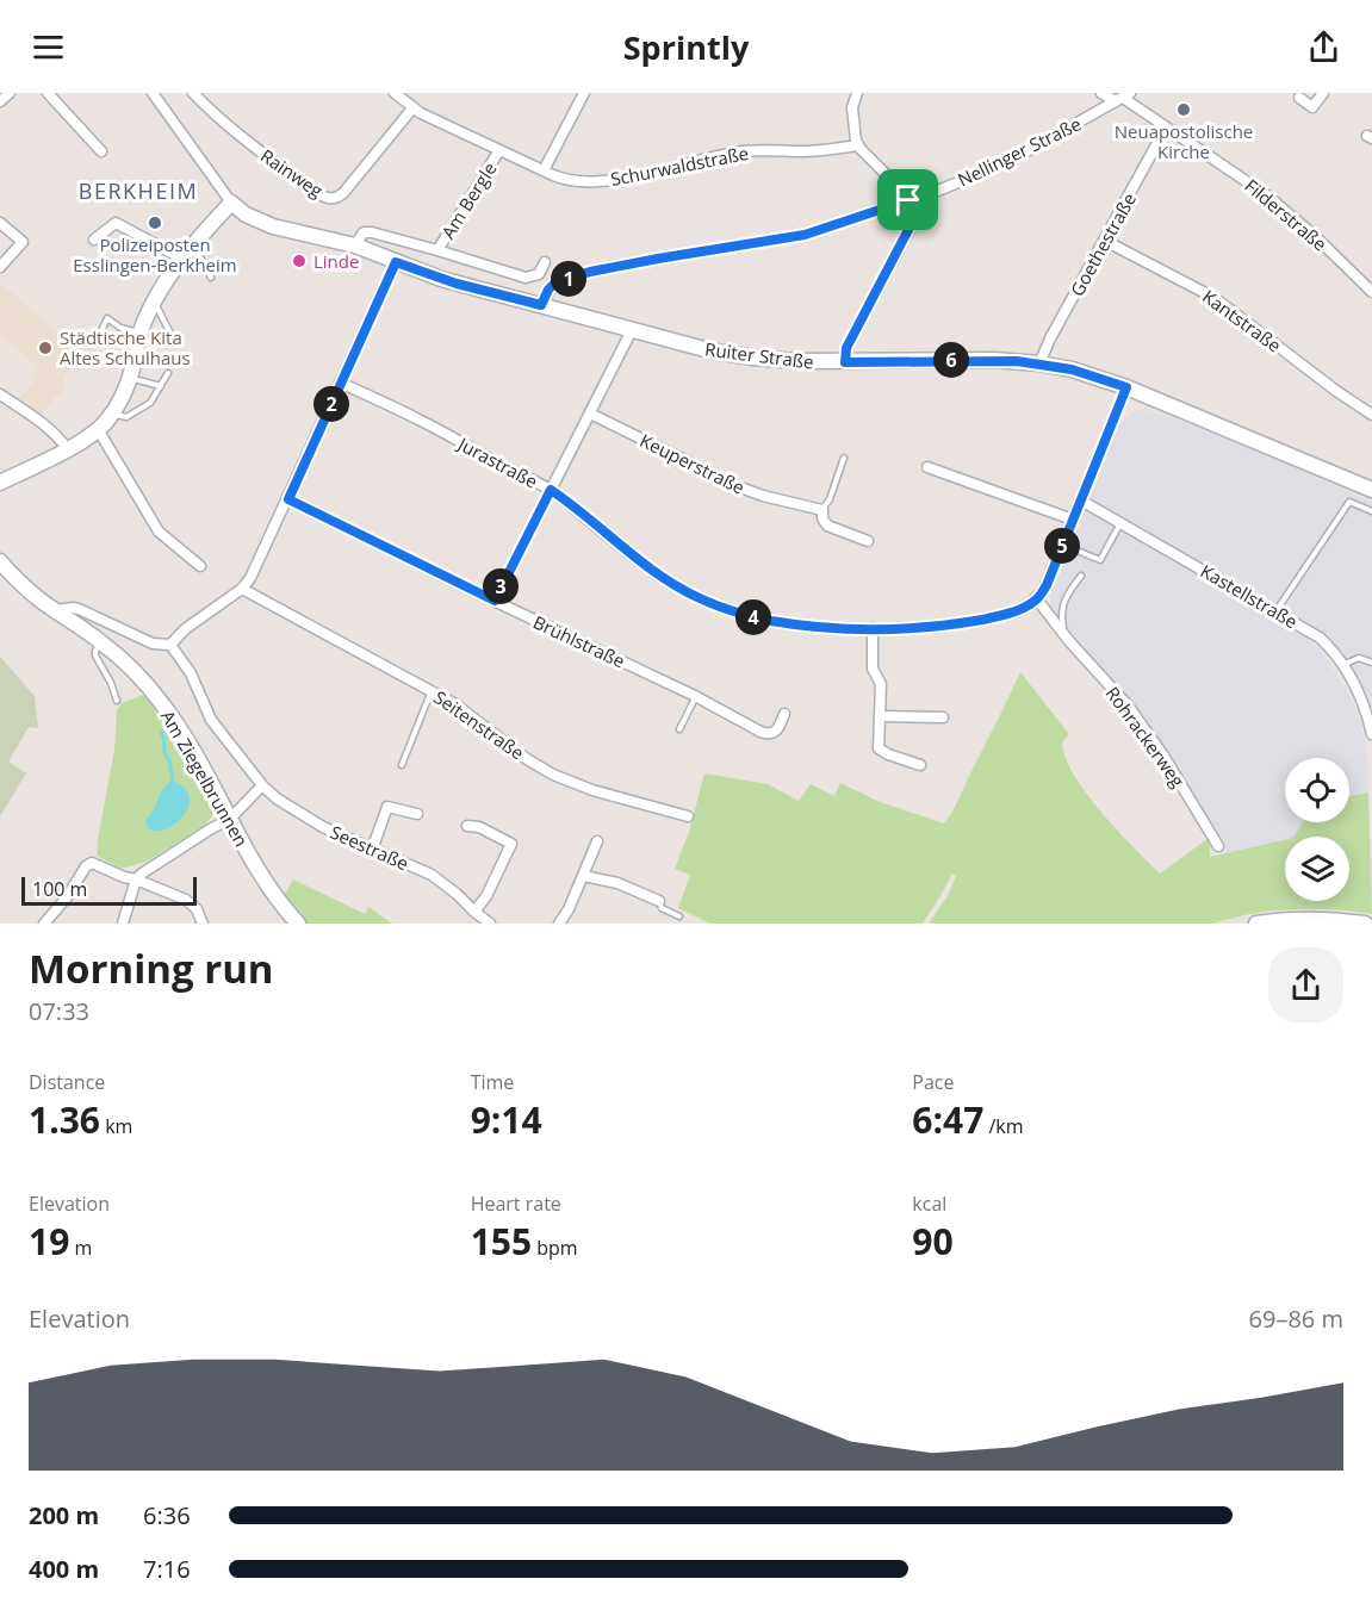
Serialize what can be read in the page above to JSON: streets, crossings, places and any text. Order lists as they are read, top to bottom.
{
  "streets": {
    "street": [
      "Nellinger Straße",
      "Schurwaldstraße",
      "Rainweg",
      "Am Bergle",
      "Filderstraße",
      "Goethestraße",
      "Kantstraße",
      "Ruiter Straße",
      "Jurastraße",
      "Keuperstraße",
      "Kastellstraße",
      "Brühlstraße",
      "Seitenstraße",
      "Rohrackerweg",
      "Am Ziegelbrunnen",
      "Seestraße"
    ]
  },
  "crossings": [
    ["Nellinger Straße", "Filderstraße"],
    ["Nellinger Straße", "Ruiter Straße"],
    ["Schurwaldstraße", "Rainweg"],
    ["Schurwaldstraße", "Am Bergle"],
    ["Am Bergle", "Ruiter Straße"],
    ["Filderstraße", "Goethestraße"],
    ["Goethestraße", "Kantstraße"],
    ["Goethestraße", "Ruiter Straße"],
    ["Jurastraße", "Rohrackerweg"]
  ],
  "districts": ["BERKHEIM"],
  "places": [
    "Neuapostolische Kirche",
    "Polizeiposten Esslingen-Berkheim",
    "Linde",
    "Städtische Kita Altes Schulhaus"
  ],
  "scale_bar": "100 m",
  "page": {
    "header": "Sprintly",
    "pins": [
      "1",
      "6",
      "2",
      "5",
      "3",
      "4"
    ],
    "scale": "100 m",
    "heading": ["Morning run", "07:33"],
    "stats": [
      ["Distance", "1.36 km"],
      ["Time", "9:14"],
      ["Pace", "6:47 /km"],
      ["Elevation", "19 m"],
      ["Heart rate", "155 bpm"],
      ["kcal", "90"]
    ],
    "chart": ["Elevation", "69–86 m"],
    "list": [
      {
        "name": "200 m",
        "note": "6:36"
      },
      {
        "name": "400 m",
        "note": "7:16"
      }
    ]
  }
}
